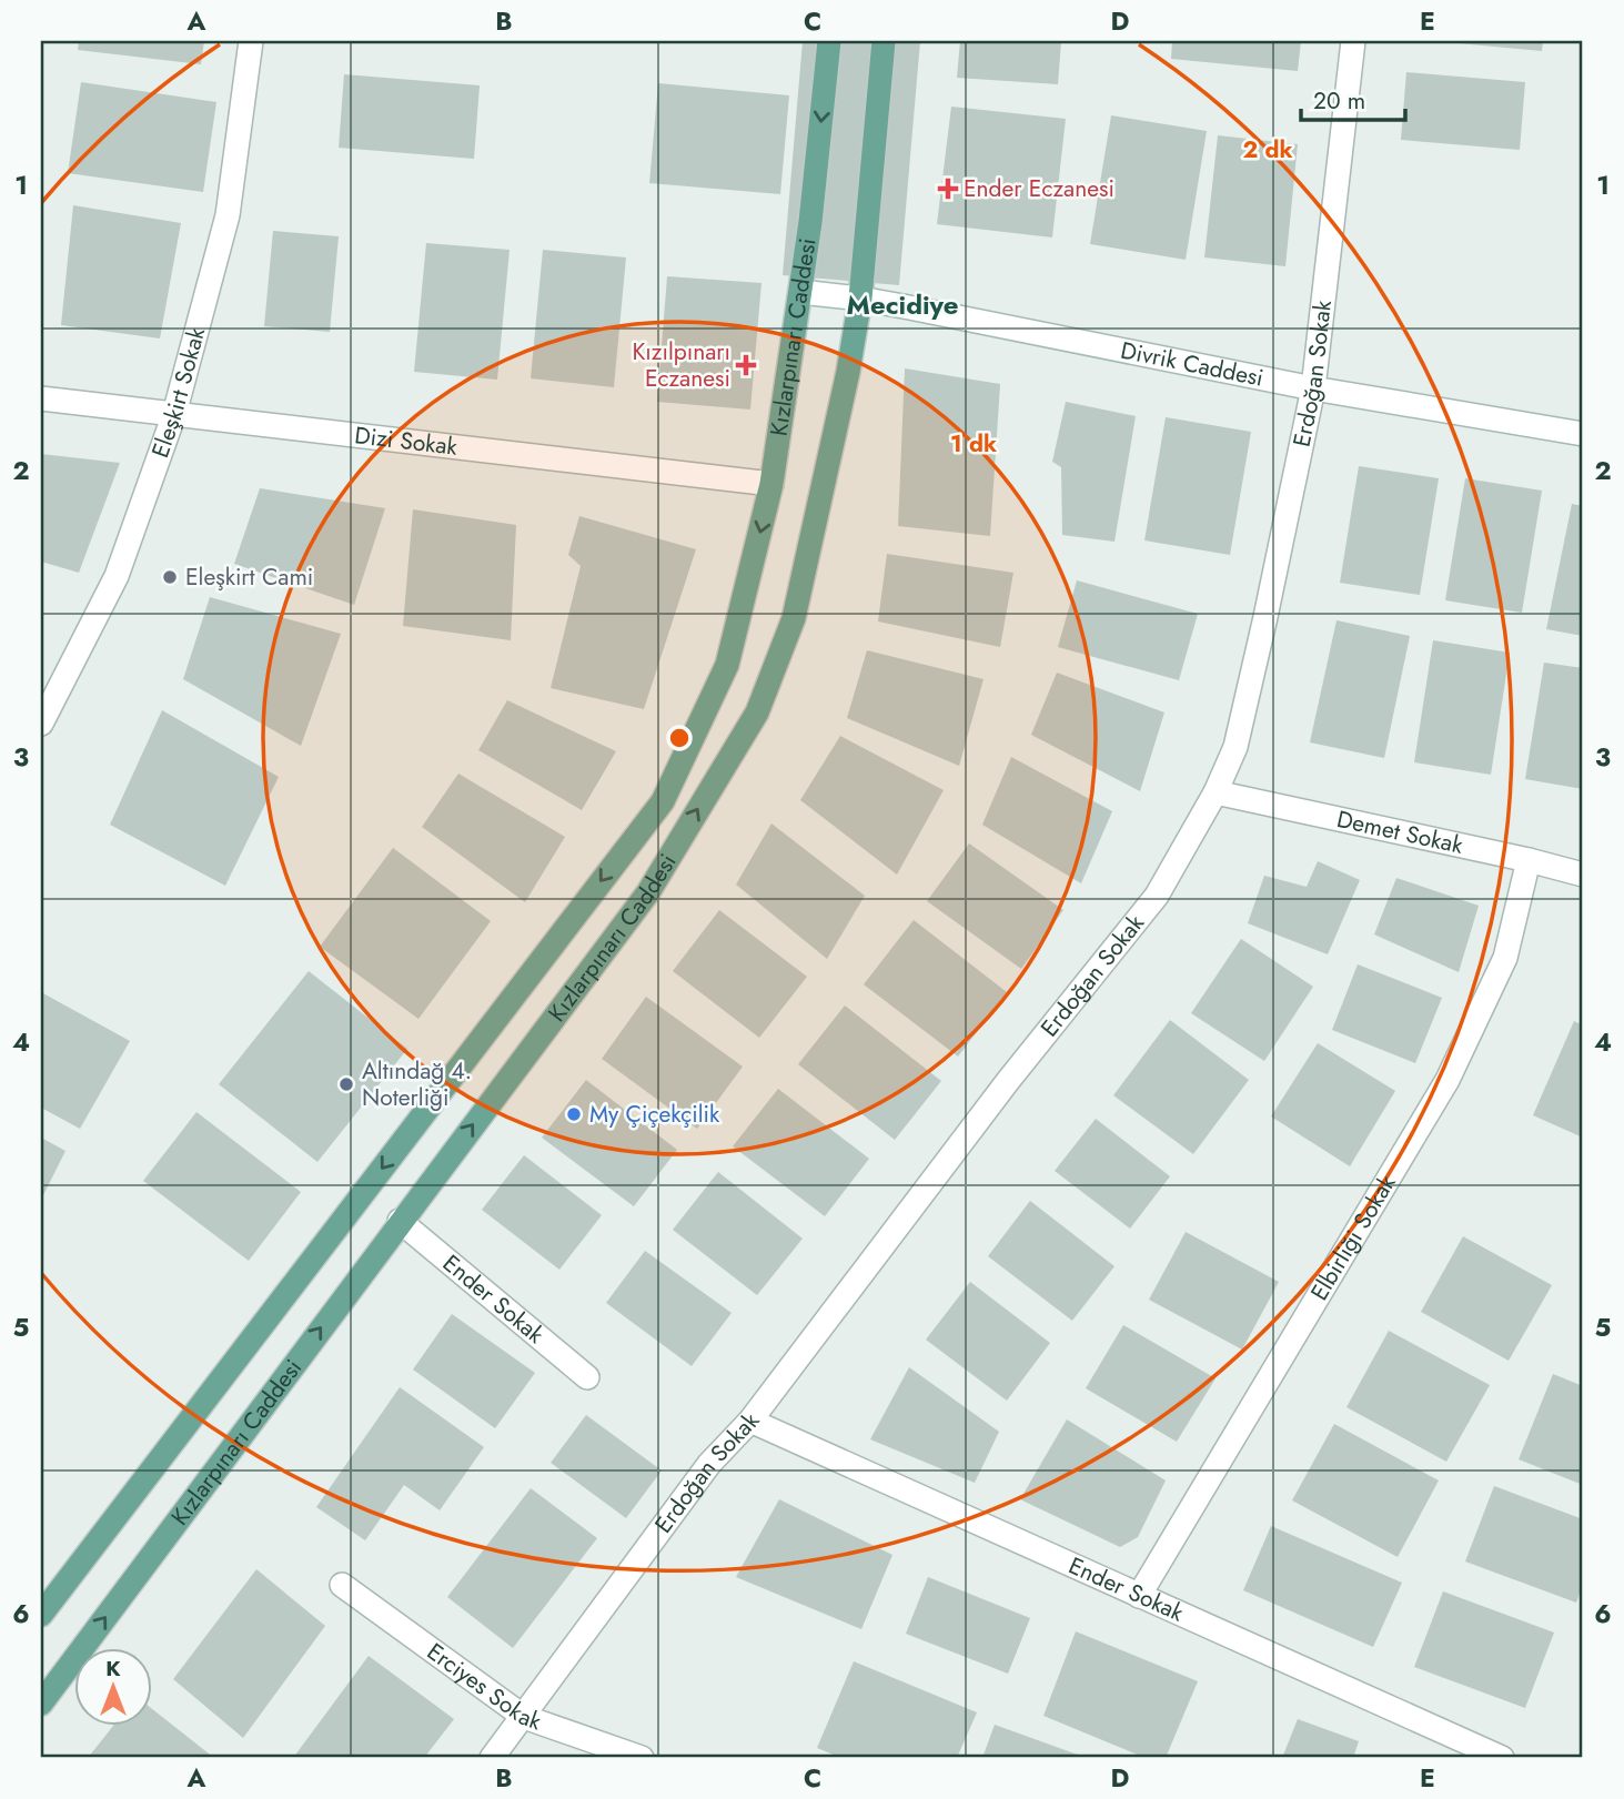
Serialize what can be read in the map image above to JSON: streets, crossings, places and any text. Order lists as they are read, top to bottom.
{
  "streets": {
    "main road": ["Kızlarpınarı Caddesi"],
    "street": [
      "Divrik Caddesi",
      "Erdoğan Sokak",
      "Eleşkirt Sokak",
      "Dizi Sokak",
      "Demet Sokak",
      "Elbirliği Sokak",
      "Ender Sokak",
      "Erciyes Sokak"
    ]
  },
  "crossings": [
    ["Kızlarpınarı Caddesi", "Divrik Caddesi"],
    ["Kızlarpınarı Caddesi", "Dizi Sokak"],
    ["Kızlarpınarı Caddesi", "Ender Sokak"],
    ["Divrik Caddesi", "Erdoğan Sokak"],
    ["Erdoğan Sokak", "Demet Sokak"],
    ["Erdoğan Sokak", "Ender Sokak"],
    ["Erdoğan Sokak", "Erciyes Sokak"],
    ["Eleşkirt Sokak", "Dizi Sokak"],
    ["Demet Sokak", "Elbirliği Sokak"],
    ["Elbirliği Sokak", "Ender Sokak"]
  ],
  "districts": ["Mecidiye"],
  "places": {
    "health": ["Ender Eczanesi", "Kızılpınarı Eczanesi"],
    "other": ["Eleşkirt Cami", "Altındağ 4. Noterliği", "My Çiçekçilik"]
  },
  "scale_bar": "20 m",
  "north": "top",
  "grid": {
    "columns": [
      "A",
      "B",
      "C",
      "D",
      "E"
    ],
    "rows": [
      "1",
      "2",
      "3",
      "4",
      "5",
      "6"
    ]
  },
  "rings": ["2 dk", "1 dk"]
}
